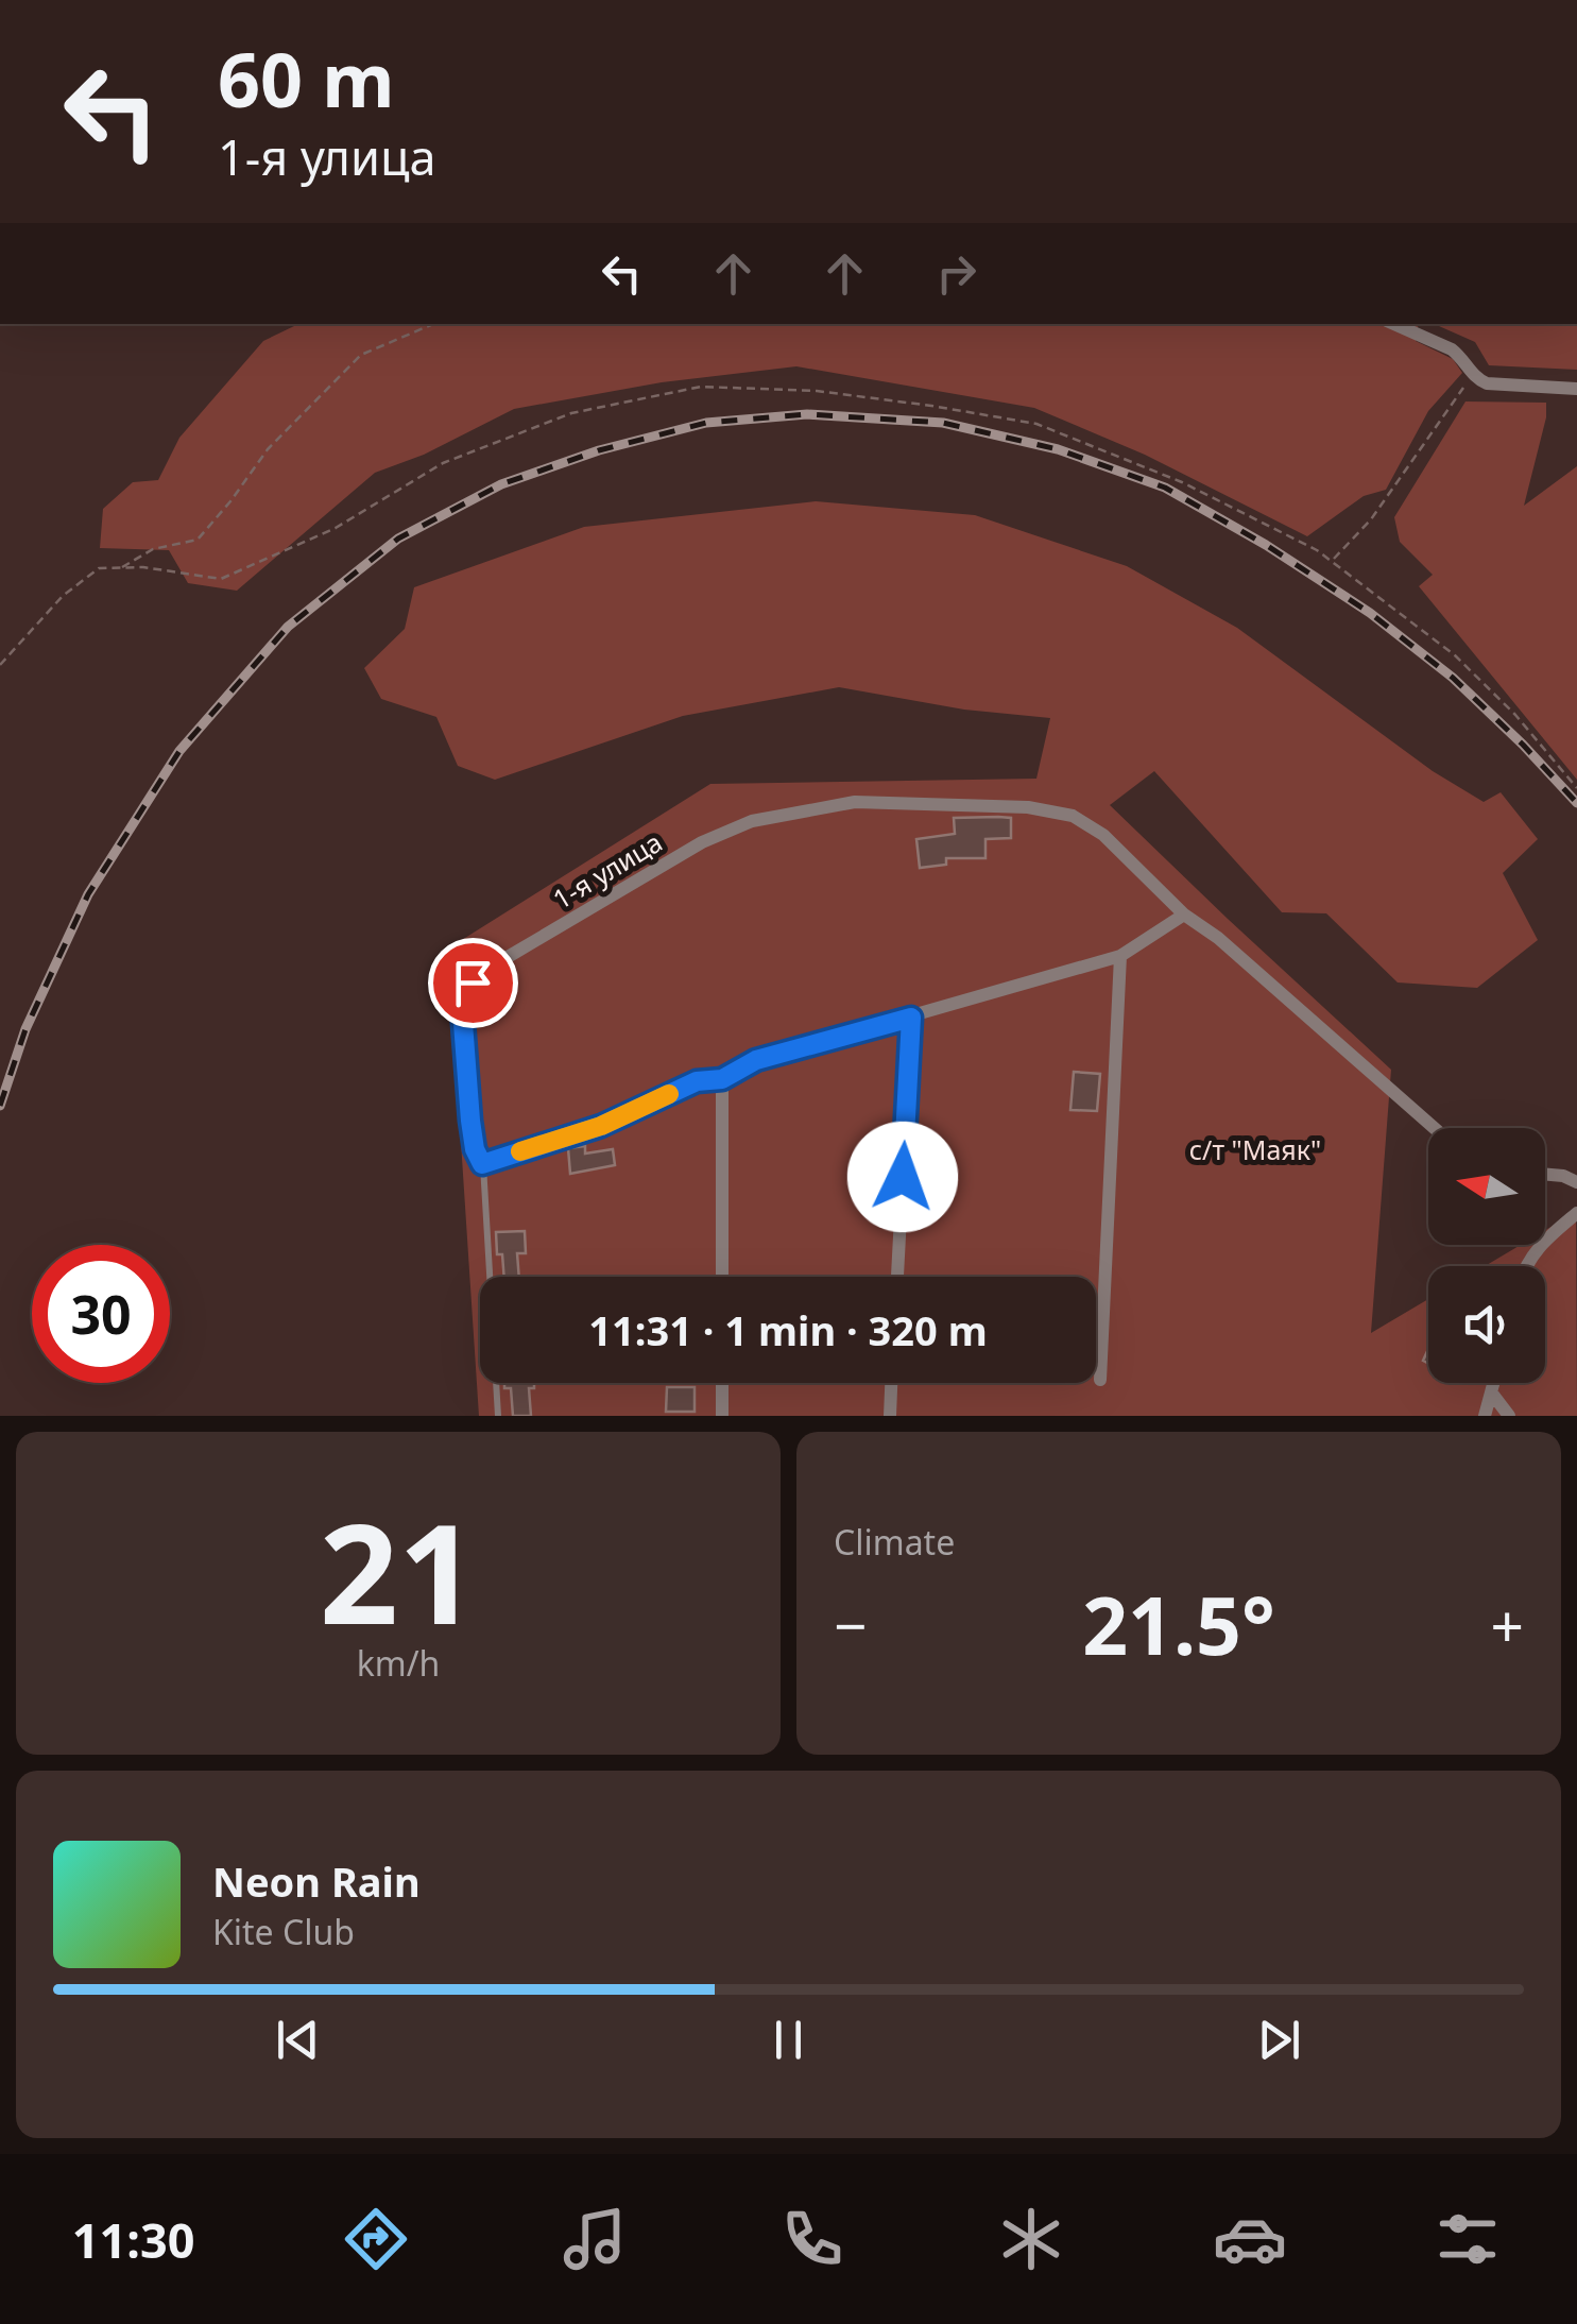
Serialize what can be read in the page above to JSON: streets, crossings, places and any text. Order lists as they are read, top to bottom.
{
  "streets": {
    "street": ["1-я улица"]
  },
  "parks": ["с/т \"Маяк\""],
  "north": "left",
  "page": {
    "turn": ["60 m", "1-я улица"],
    "limit": "30",
    "trip": "11:31 · 1 min · 320 m",
    "tile": [
      ["21", "km/h"],
      "Climate"
    ],
    "heat": ["−", "21.5°", "+"],
    "song": ["Neon Rain", "Kite Club"],
    "tabs": "11:30"
  }
}
